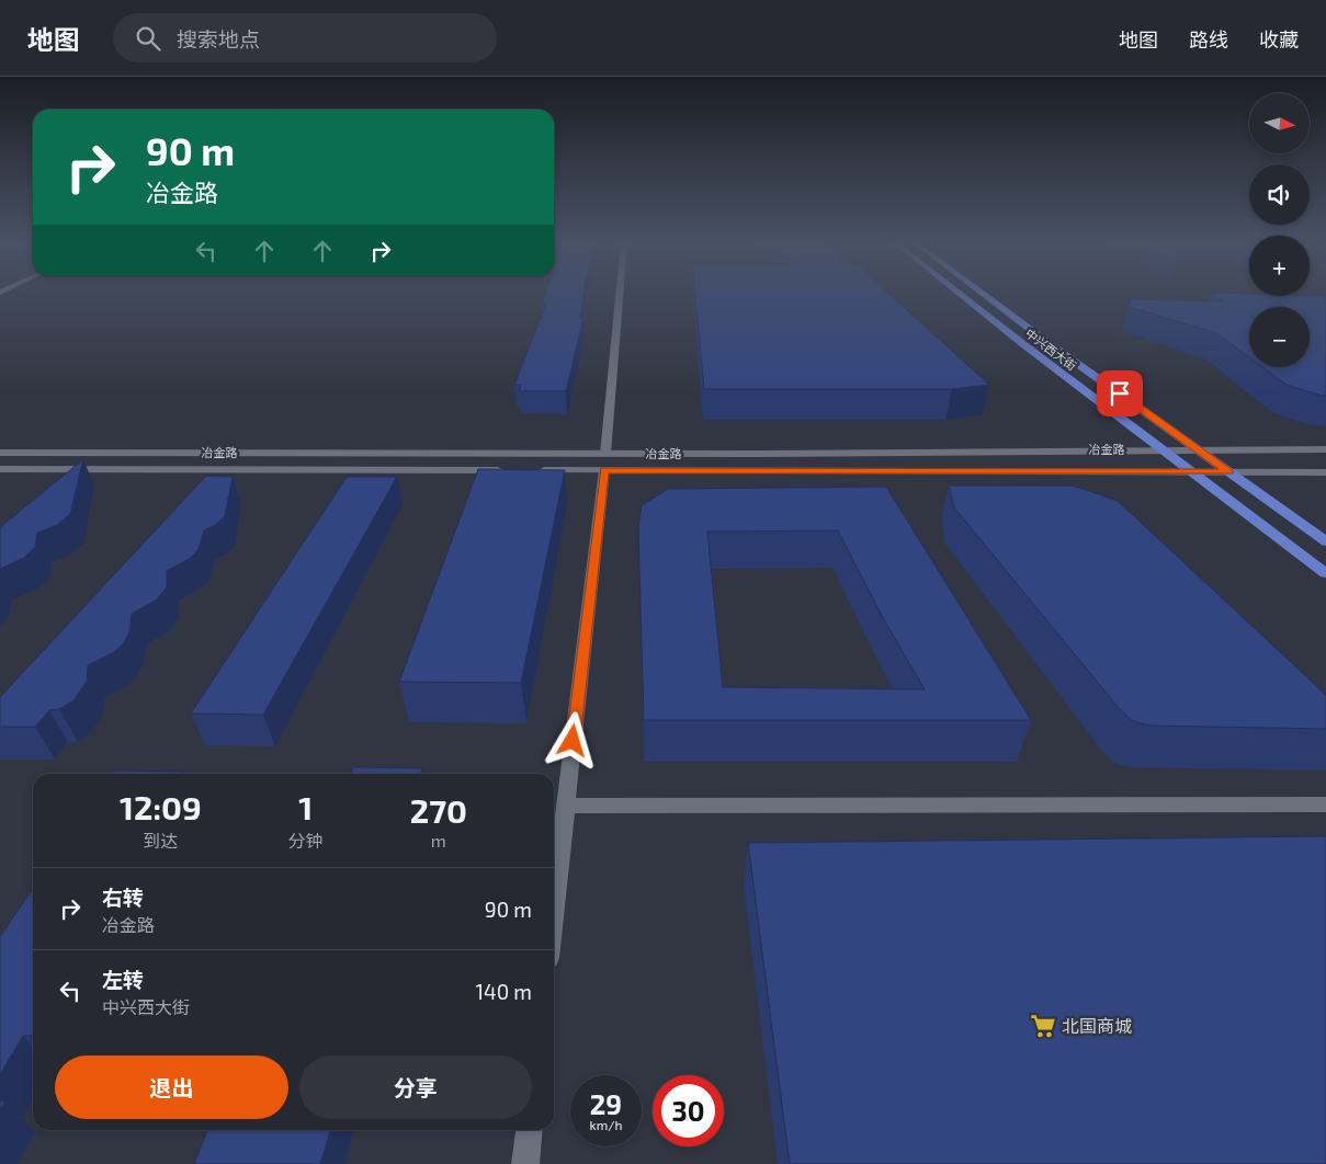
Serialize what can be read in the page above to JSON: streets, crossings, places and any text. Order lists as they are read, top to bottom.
{
  "streets": {
    "main road": ["中兴西大街"],
    "street": ["冶金路"]
  },
  "crossings": [
    ["中兴西大街", "冶金路"]
  ],
  "places": {
    "supermarket": ["北国商城"]
  },
  "north": "right",
  "page": {
    "header": "地图",
    "search": "搜索地点",
    "nav": ["地图", "路线", "收藏"],
    "map_buttons": ["+", "−"],
    "turn": ["90 m", "冶金路"],
    "eta": [
      "12:09",
      "到达",
      "1",
      "分钟",
      "270",
      "m"
    ],
    "list": [
      {
        "name": "右转",
        "note": "冶金路",
        "value": "90 m"
      },
      {
        "name": "左转",
        "note": "中兴西大街",
        "value": "140 m"
      }
    ],
    "buttons": ["退出", "分享"],
    "speed": "29 km/h",
    "limit": "30"
  }
}
